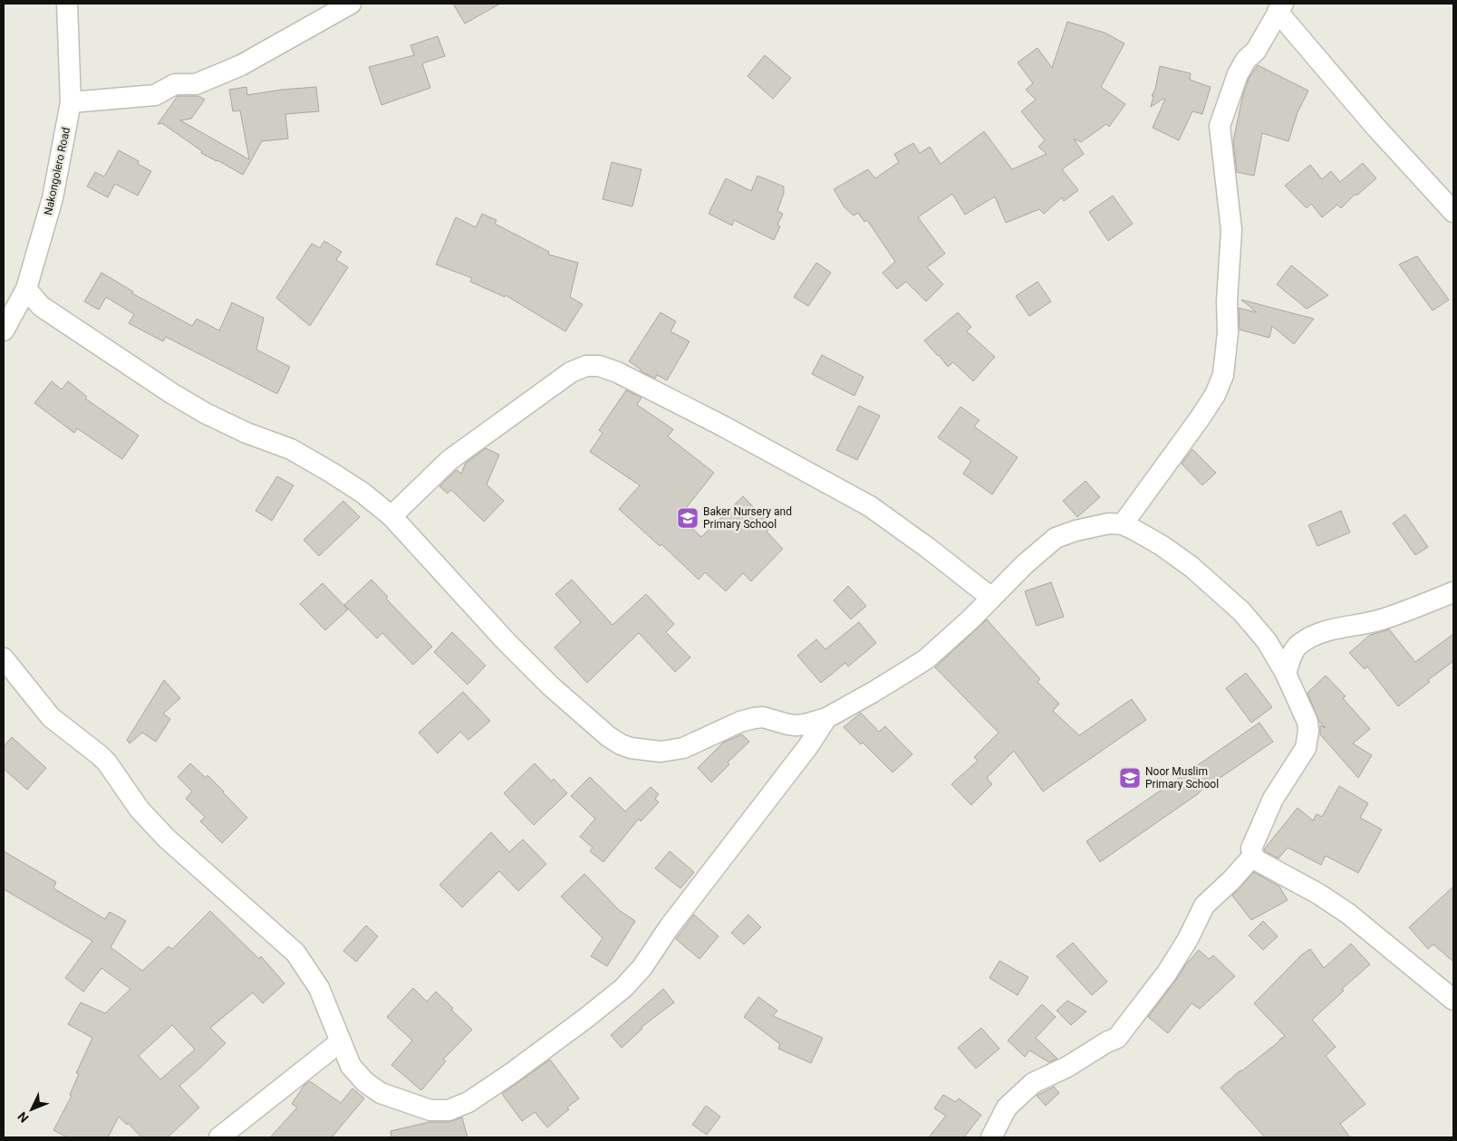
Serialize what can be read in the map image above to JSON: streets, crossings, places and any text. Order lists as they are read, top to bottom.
{
  "streets": {
    "street": ["Nakongolero Road"]
  },
  "places": {
    "school or university": ["Baker Nursery and Primary School", "Noor Muslim Primary School"]
  },
  "north": "bottom left"
}
